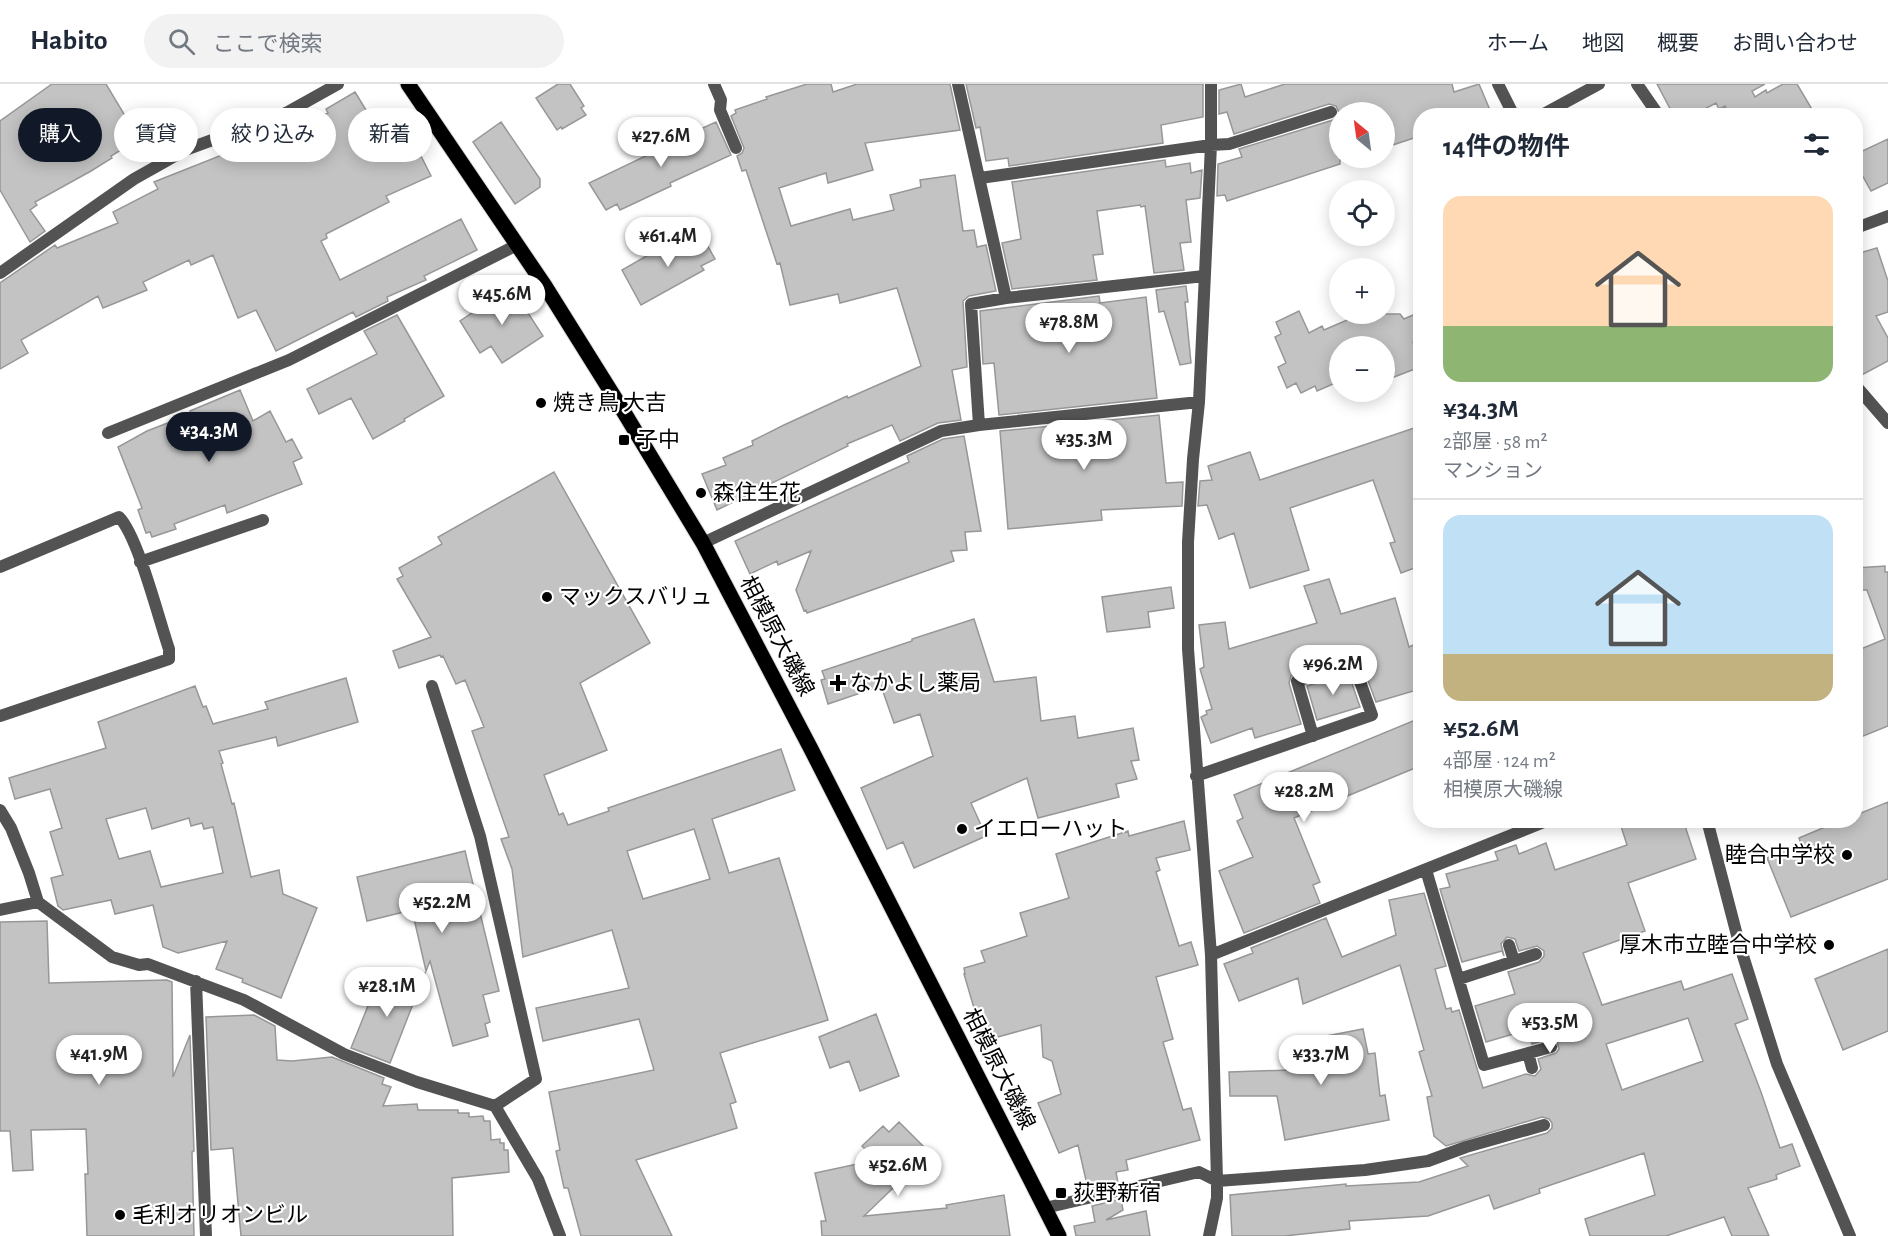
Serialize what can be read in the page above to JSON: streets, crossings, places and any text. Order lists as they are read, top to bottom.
{
  "streets": {
    "main road": ["相模原大磯線"]
  },
  "places": {
    "other": [
      "焼き鳥 大吉",
      "森住生花",
      "マックスバリュ",
      "イエローハット",
      "睦合中学校",
      "厚木市立睦合中学校",
      "毛利オリオンビル"
    ],
    "transit": ["子中", "荻野新宿"],
    "health": ["なかよし薬局"]
  },
  "north": "top left",
  "page": {
    "header": "Habito",
    "search": "ここで検索",
    "nav": [
      "ホーム",
      "地図",
      "概要",
      "お問い合わせ"
    ],
    "map_buttons": ["+", "−"],
    "chip": [
      "購入",
      "賃貸",
      "絞り込み",
      "新着"
    ],
    "heading": "14件の物件",
    "price": [
      "¥27.6M",
      "¥61.4M",
      "¥45.6M",
      "¥78.8M",
      "¥34.3M",
      "¥35.3M",
      "¥96.2M",
      "¥28.2M",
      "¥52.2M",
      "¥28.1M",
      "¥53.5M",
      "¥41.9M",
      "¥33.7M",
      "¥52.6M"
    ],
    "list": [
      {
        "name": "¥34.3M",
        "note": "2部屋 · 58 m² · マンション"
      },
      {
        "name": "¥52.6M",
        "note": "4部屋 · 124 m² · 相模原大磯線"
      }
    ]
  }
}
